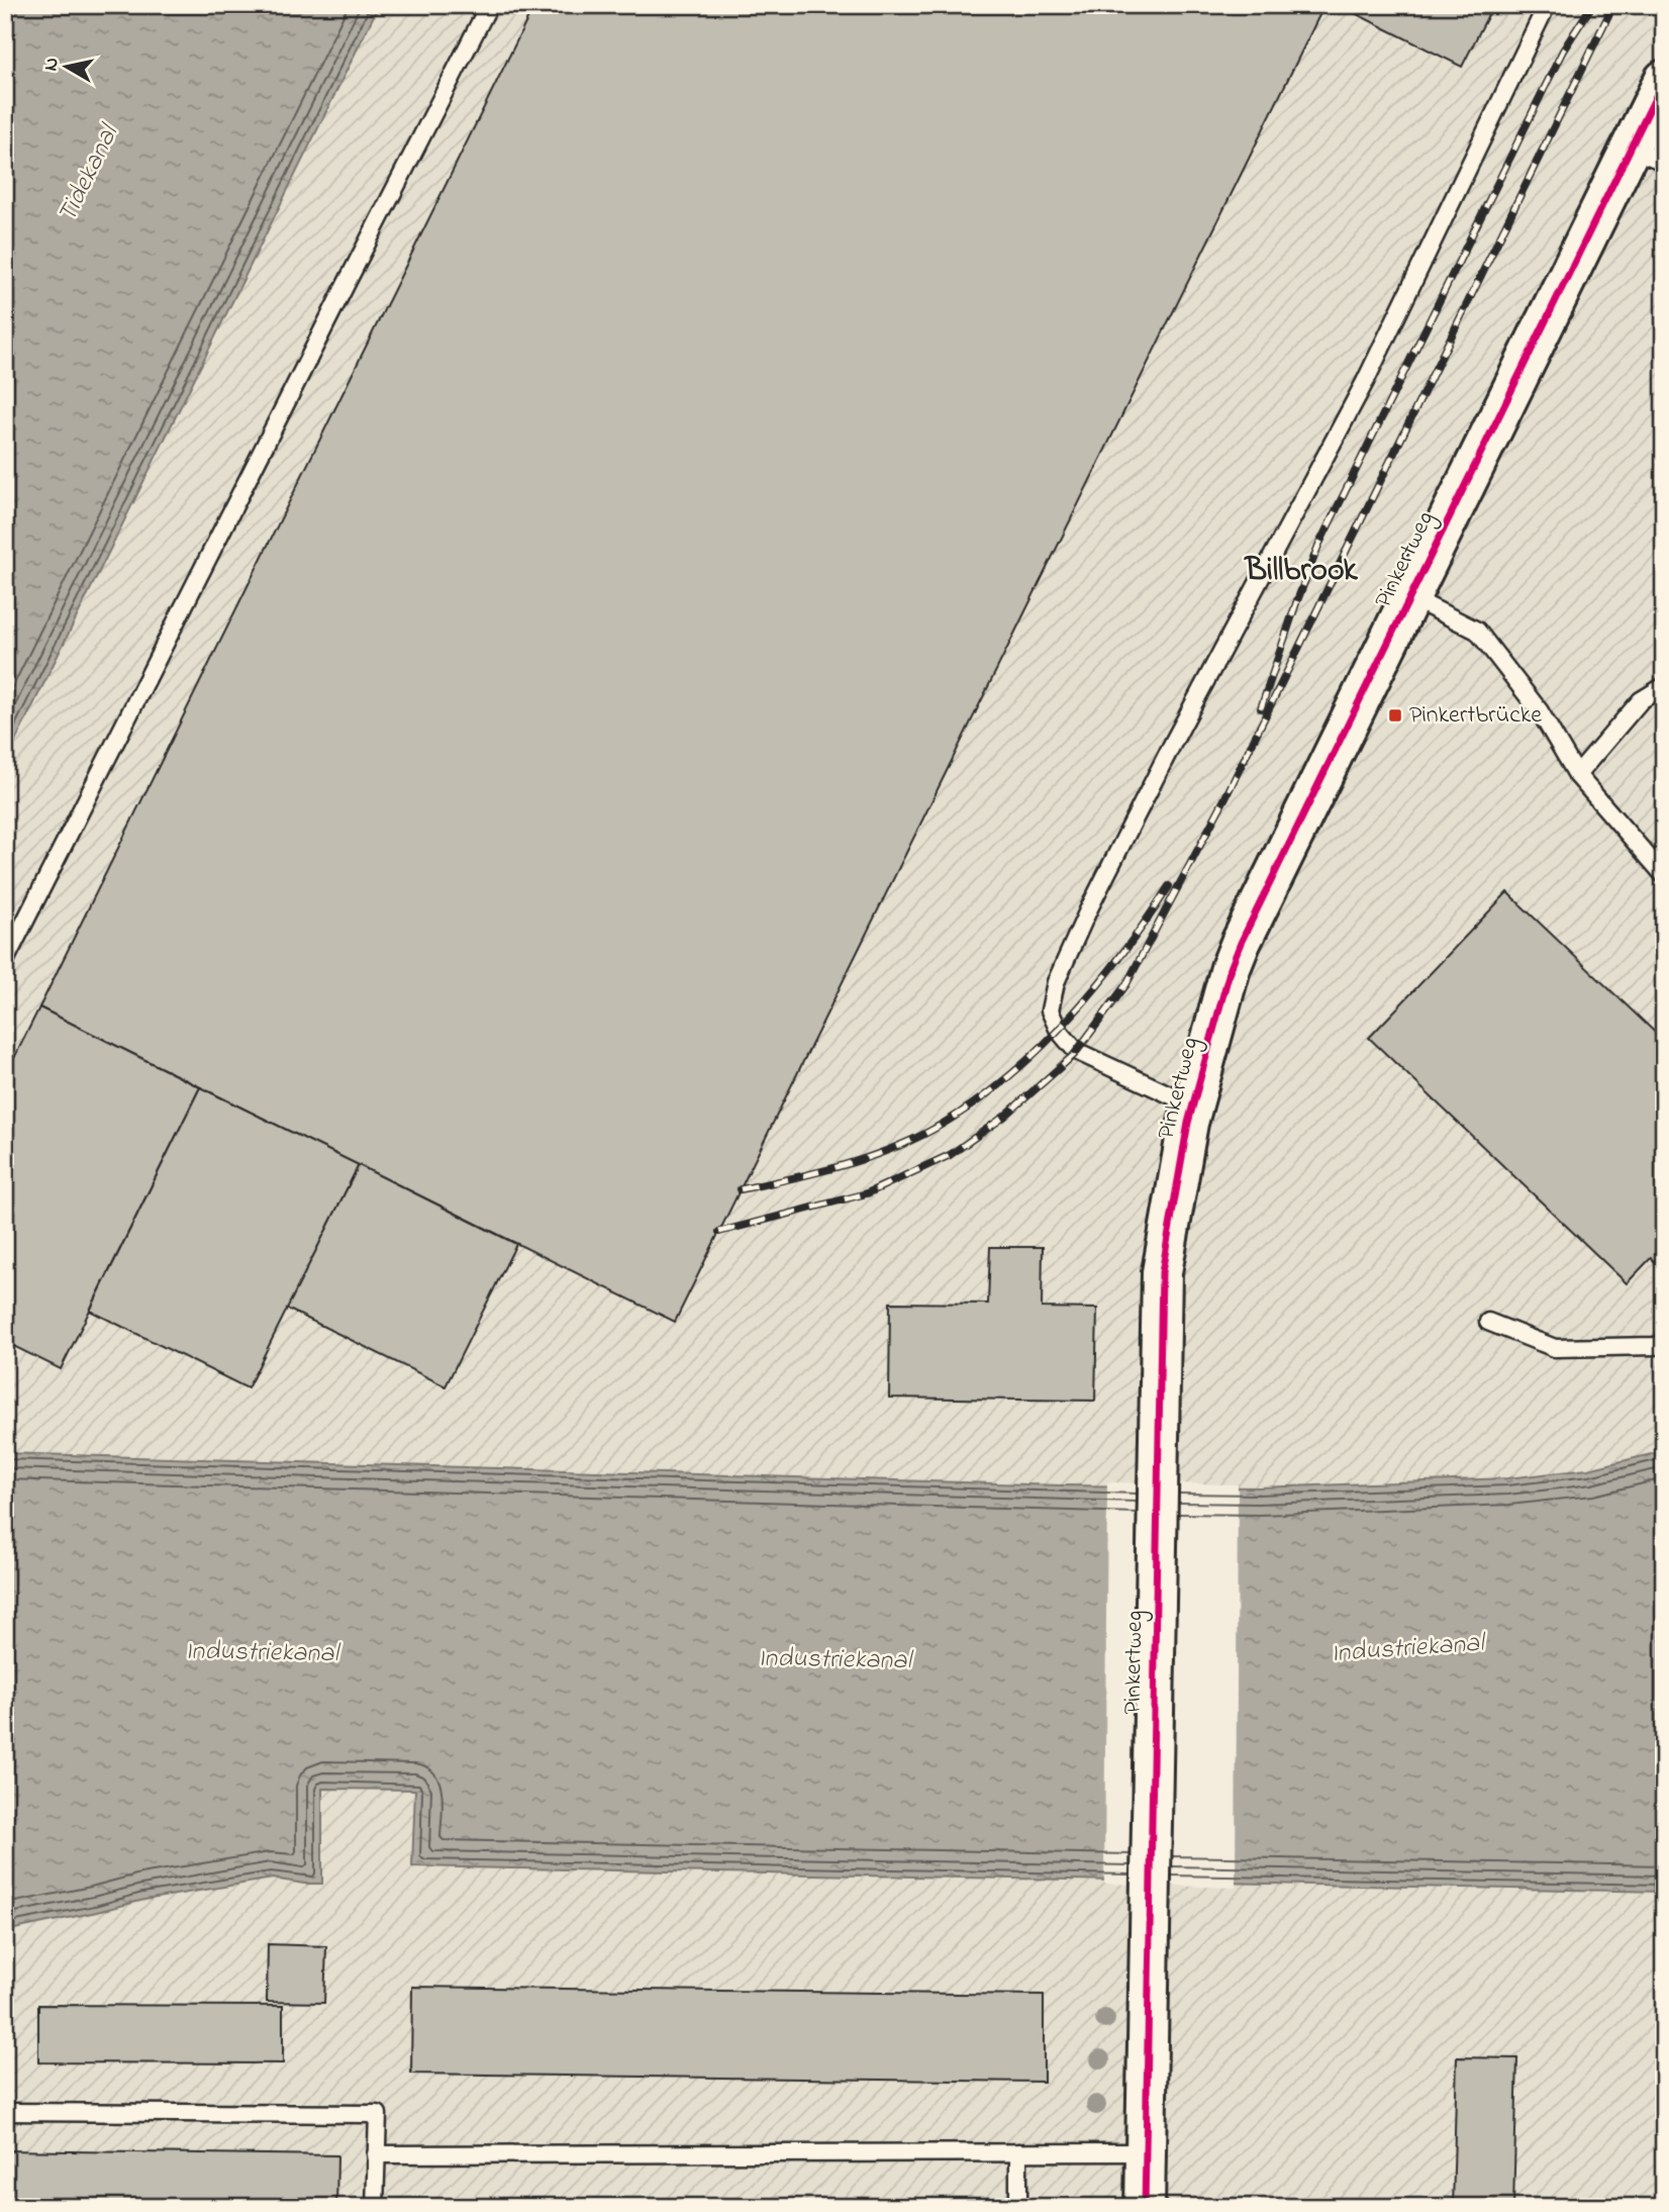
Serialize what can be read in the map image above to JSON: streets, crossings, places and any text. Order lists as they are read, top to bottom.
{
  "streets": {
    "street": ["Pinkertweg"]
  },
  "districts": ["Billbrook"],
  "water": ["Tidekanal", "Industriekanal"],
  "places": {
    "transit": ["Pinkertbrücke"]
  },
  "north": "left"
}
